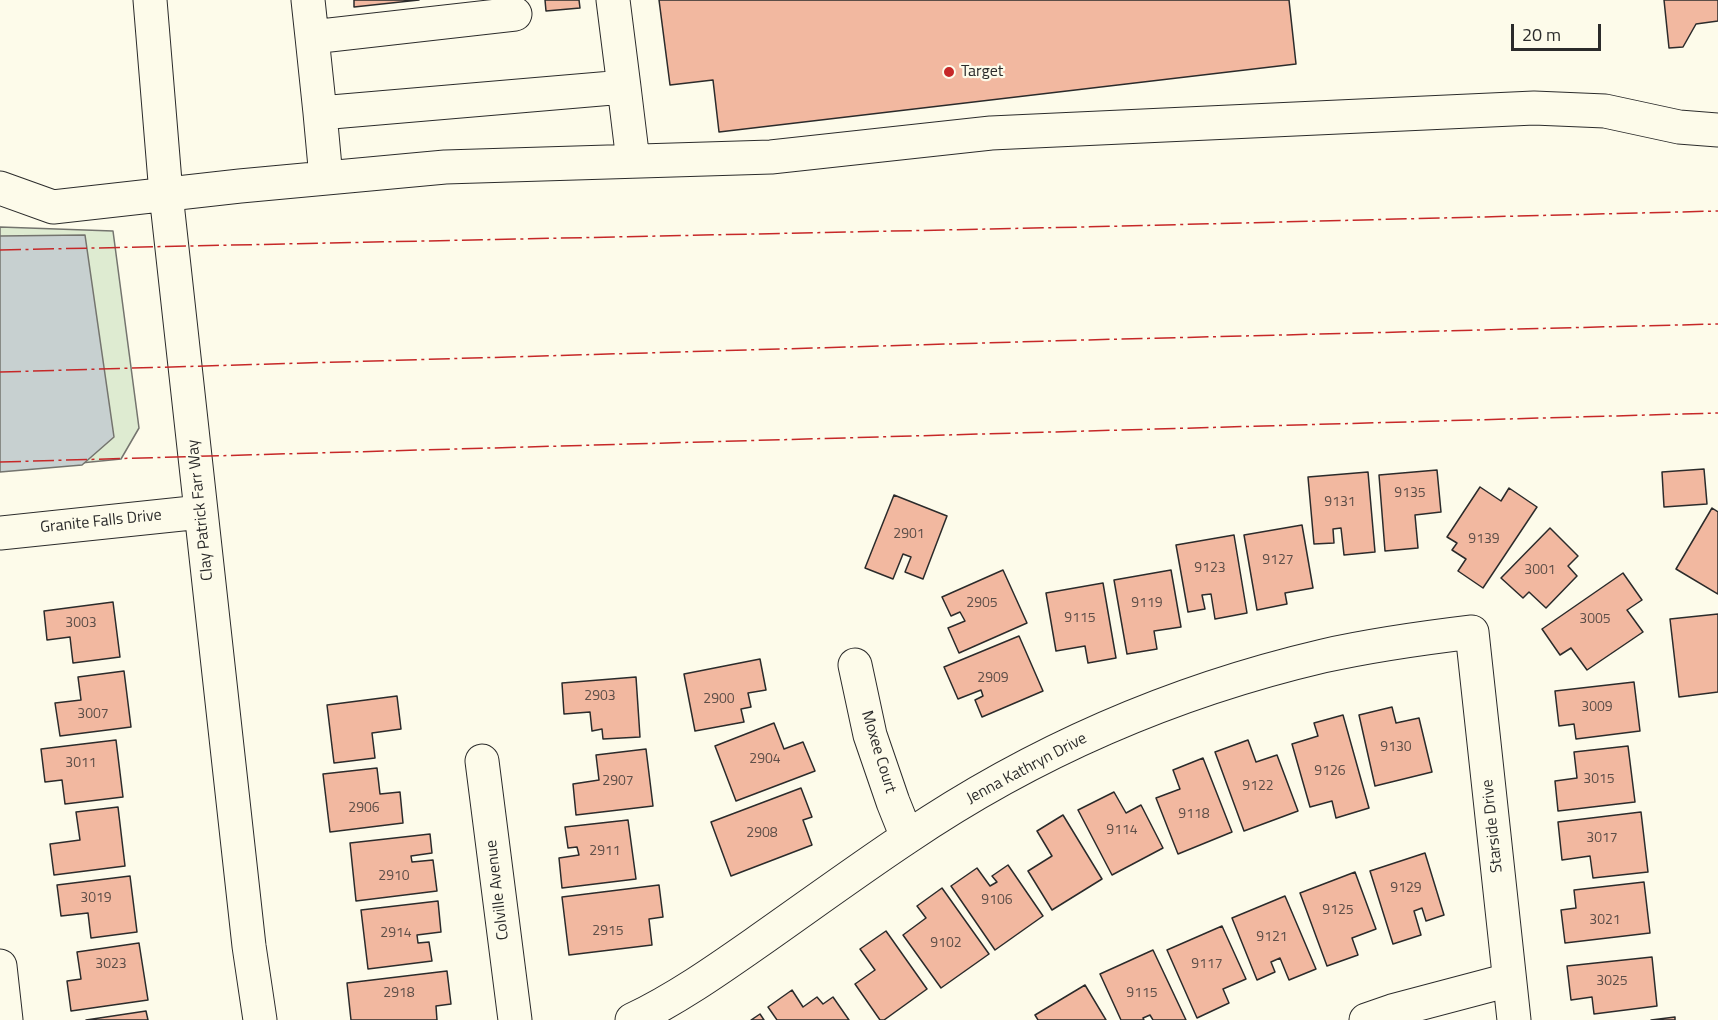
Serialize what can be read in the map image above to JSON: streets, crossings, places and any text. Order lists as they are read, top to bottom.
{
  "streets": {
    "street": [
      "Clay Patrick Farr Way",
      "Granite Falls Drive",
      "Moxee Court",
      "Jenna Kathryn Drive",
      "Starside Drive",
      "Colville Avenue"
    ]
  },
  "crossings": [
    ["Clay Patrick Farr Way", "Granite Falls Drive"],
    ["Moxee Court", "Jenna Kathryn Drive"],
    ["Jenna Kathryn Drive", "Starside Drive"]
  ],
  "places": ["Target"],
  "house_numbers": [
    "9135",
    "9131",
    "2901",
    "9139",
    "9127",
    "9123",
    "3001",
    "2905",
    "9119",
    "9115",
    "3005",
    "3003",
    "2909",
    "2903",
    "2900",
    "3009",
    "3007",
    "9130",
    "2904",
    "3011",
    "9126",
    "3015",
    "2907",
    "9122",
    "2906",
    "9118",
    "9114",
    "2908",
    "3017",
    "2911",
    "2910",
    "9129",
    "3019",
    "9106",
    "9125",
    "3021",
    "2915",
    "2914",
    "9121",
    "9102",
    "3023",
    "9117",
    "3025",
    "2918",
    "9115"
  ],
  "scale_bar": "20 m"
}
